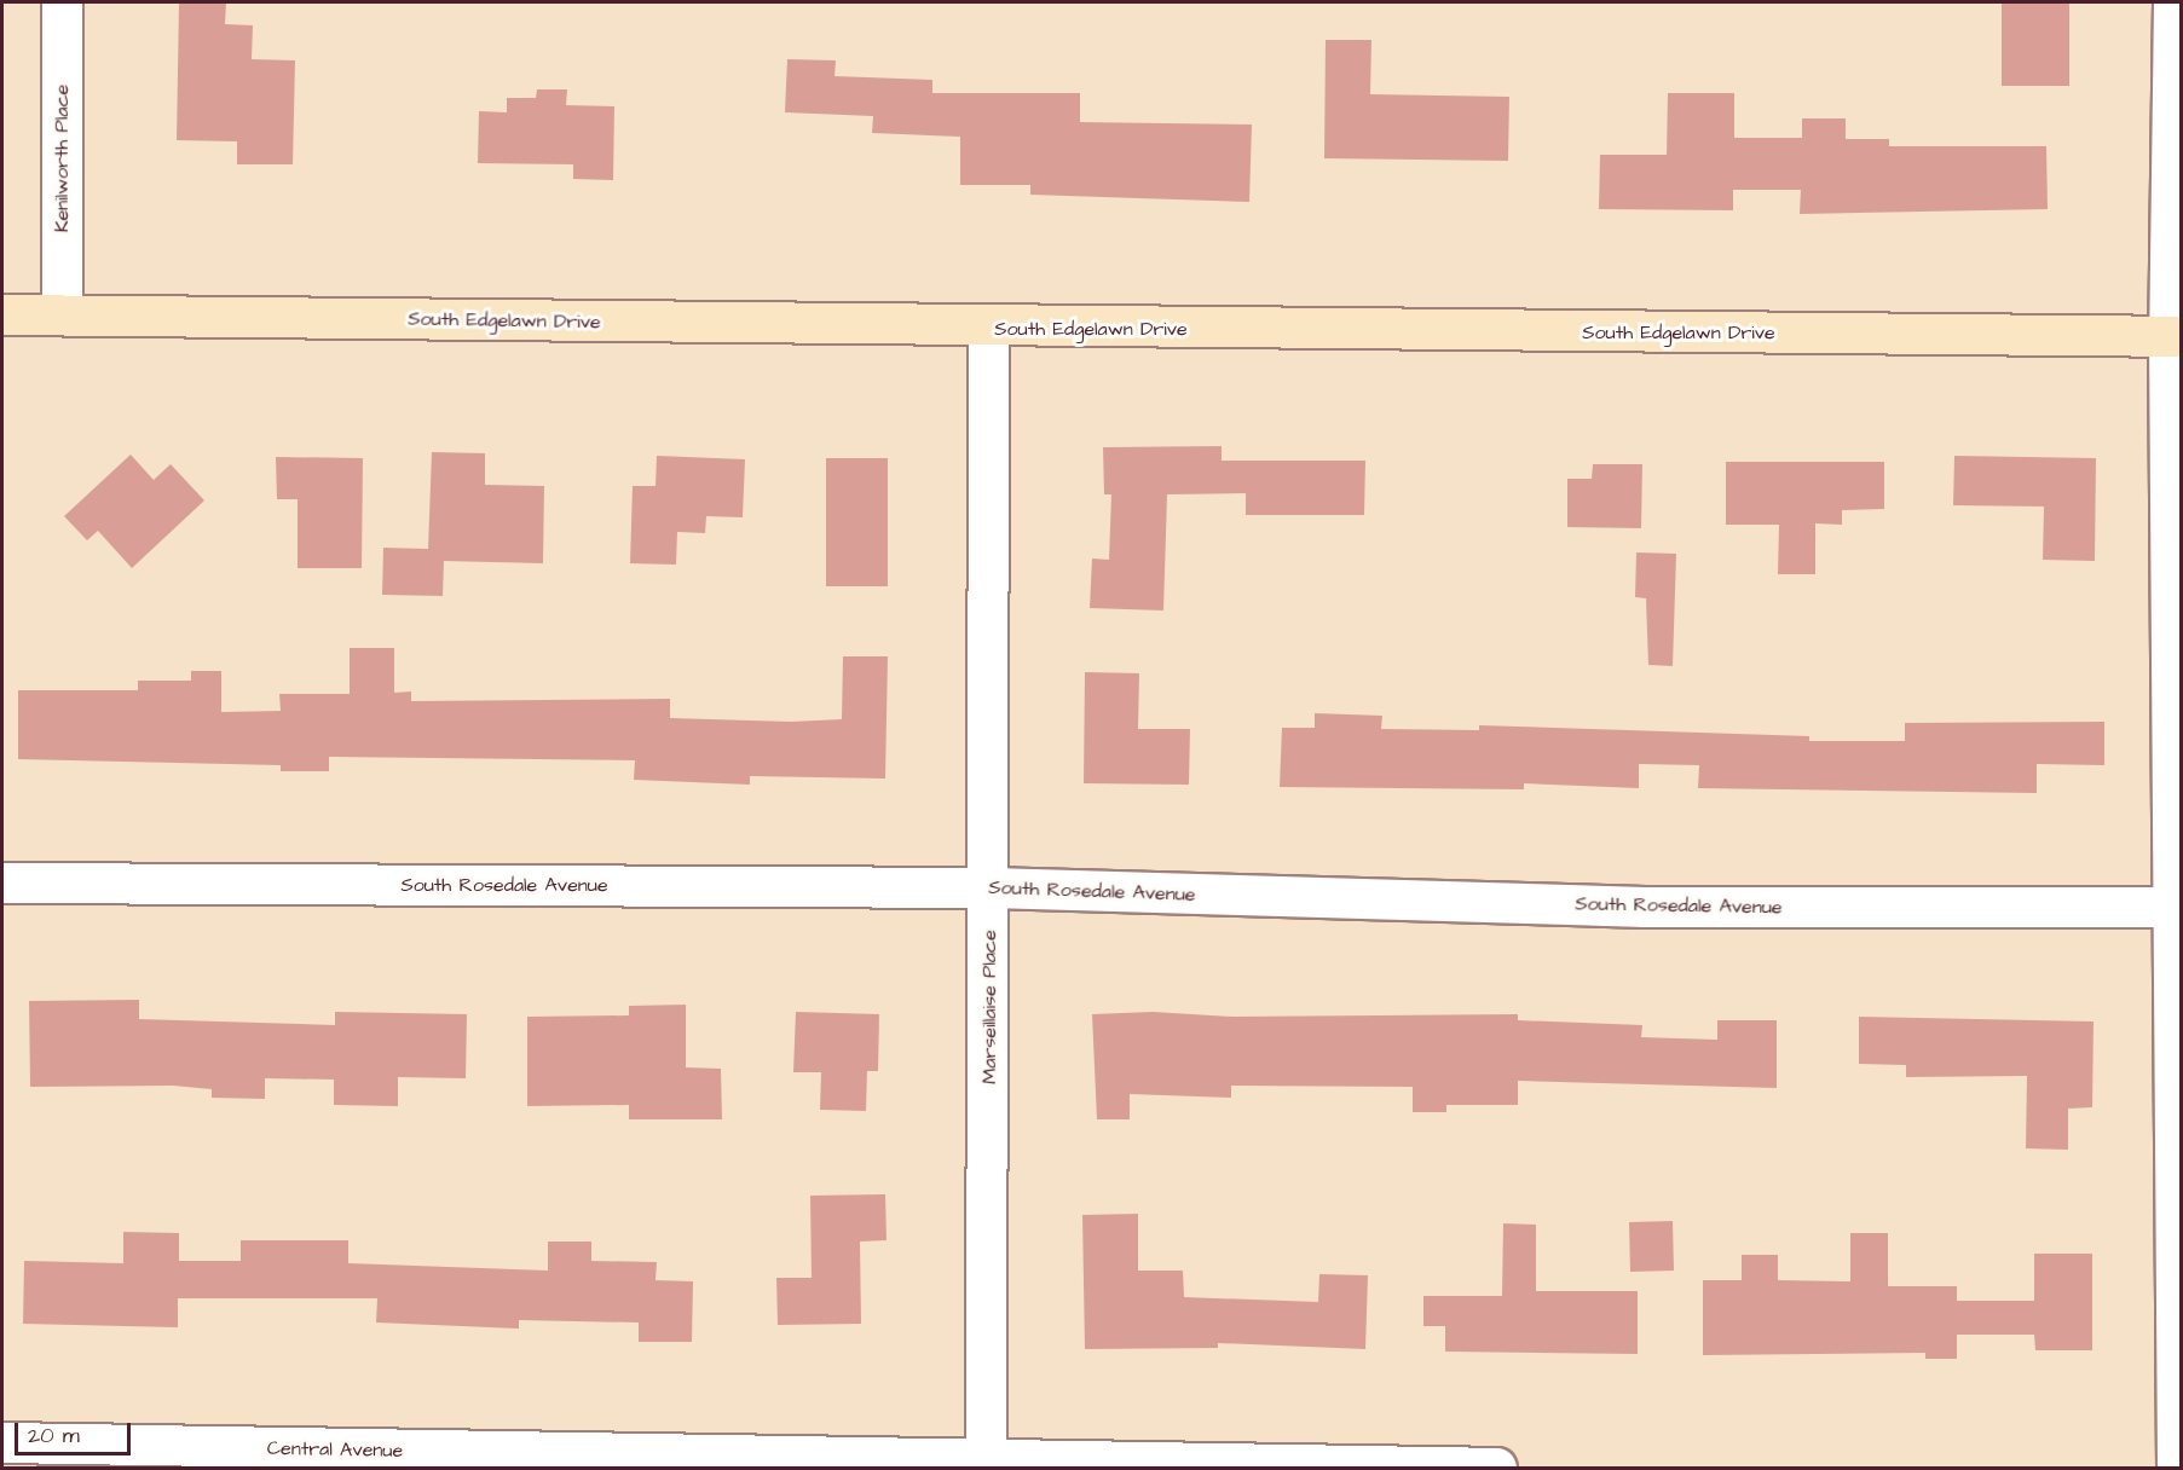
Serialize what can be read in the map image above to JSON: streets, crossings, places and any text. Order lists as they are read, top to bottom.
{
  "streets": {
    "street": [
      "Kenilworth Place",
      "South Edgelawn Drive",
      "South Rosedale Avenue",
      "Marseillaise Place",
      "Central Avenue"
    ]
  },
  "crossings": [
    ["Kenilworth Place", "South Edgelawn Drive"],
    ["South Edgelawn Drive", "Marseillaise Place"],
    ["South Rosedale Avenue", "Marseillaise Place"],
    ["Marseillaise Place", "Central Avenue"]
  ],
  "scale_bar": "20 m"
}
